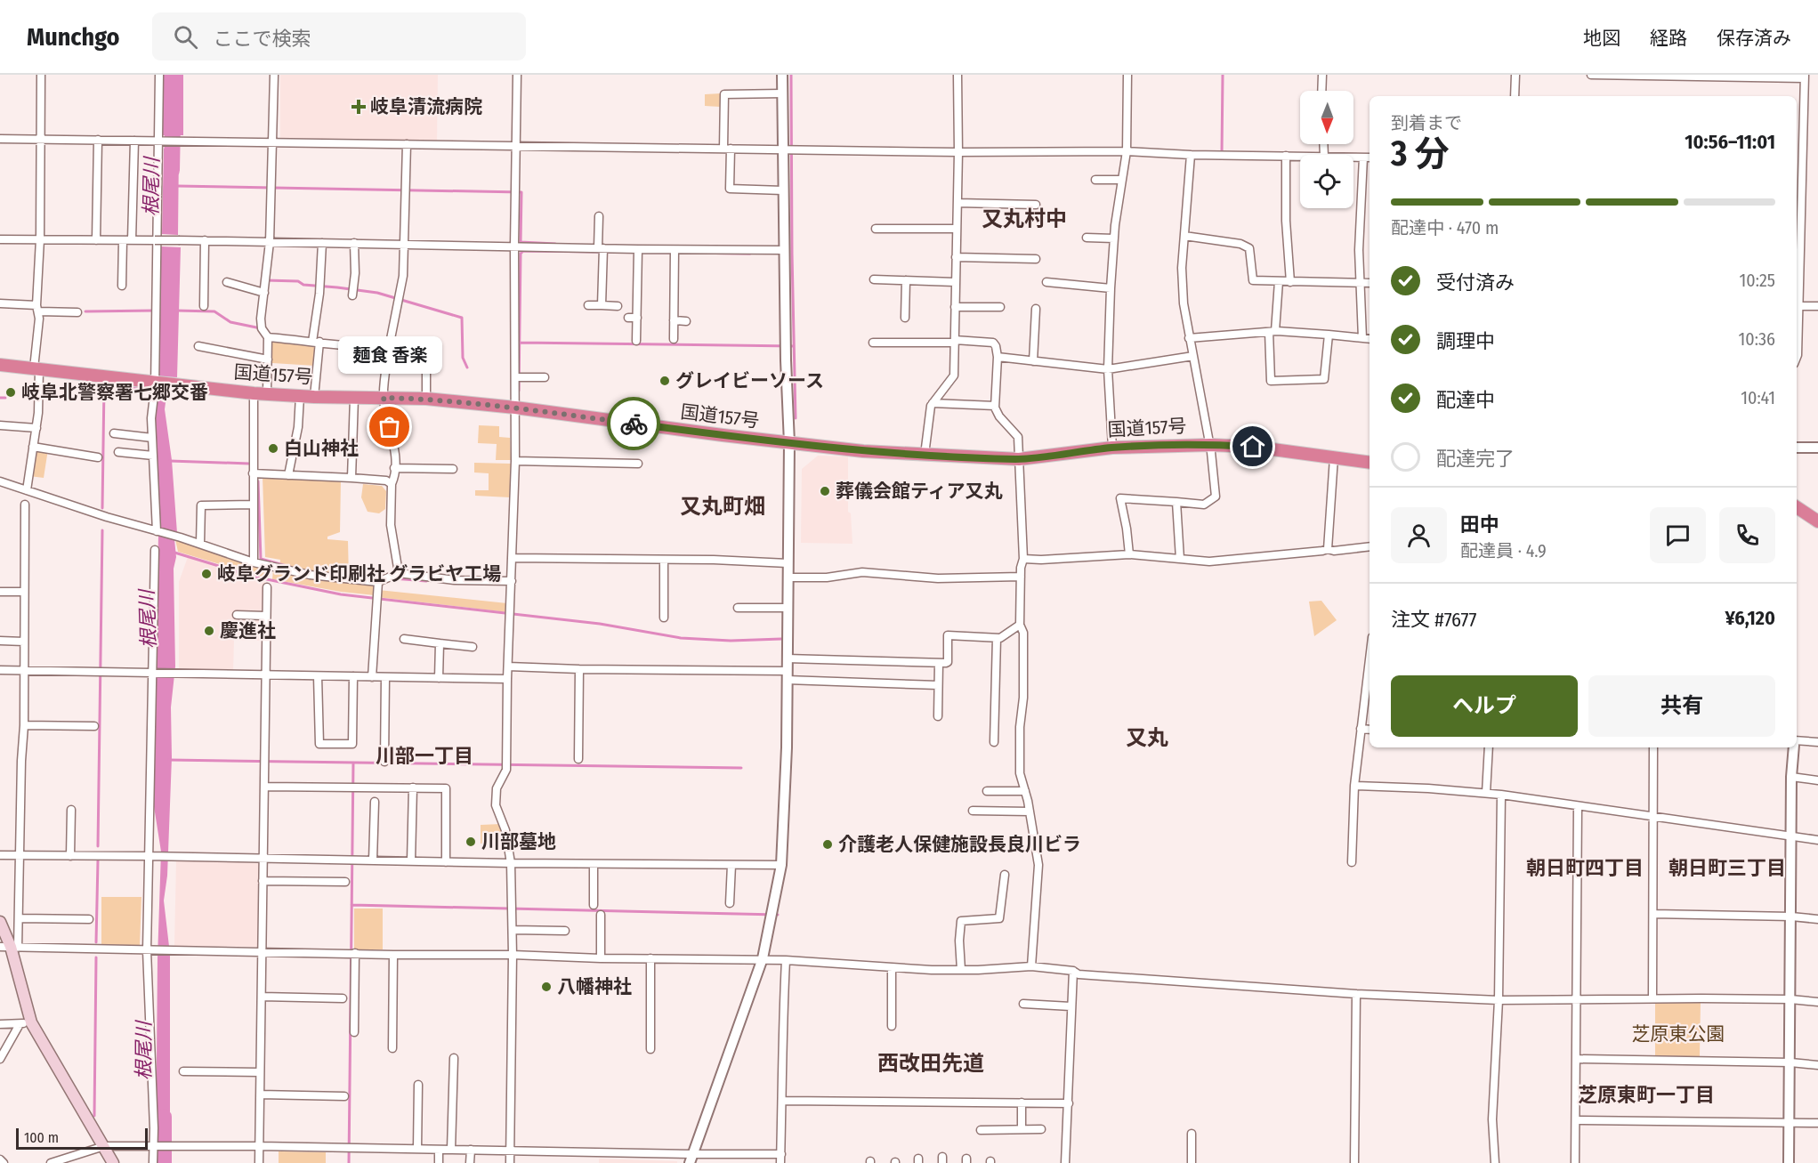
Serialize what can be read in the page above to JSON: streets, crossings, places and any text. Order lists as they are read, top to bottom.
{
  "streets": {
    "highway": ["国道157号"]
  },
  "districts": [
    "又丸村中",
    "又丸町畑",
    "又丸",
    "川部一丁目",
    "朝日町四丁目",
    "朝日町三丁目",
    "西改田先道",
    "芝原東町一丁目"
  ],
  "water": ["根尾川"],
  "parks": ["芝原東公園"],
  "places": {
    "health": ["岐阜清流病院"],
    "other": [
      "グレイビーソース",
      "岐阜北警察署七郷交番",
      "麺食 香楽",
      "白山神社",
      "葬儀会館ティア又丸",
      "岐阜グランド印刷社 グラビヤ工場",
      "慶進社",
      "川部墓地",
      "介護老人保健施設長良川ビラ",
      "八幡神社"
    ]
  },
  "scale_bar": "100 m",
  "north": "bottom",
  "page": {
    "header": "Munchgo",
    "search": "ここで検索",
    "nav": ["地図", "経路", "保存済み"],
    "heading": ["3 分", "到着まで", "10:56–11:01"],
    "panel": [
      "田中",
      "配達員 · 4.9",
      "注文 #7677",
      "¥6,120"
    ],
    "bar": "配達中 · 470 m",
    "list": [
      ["受付済み", "10:25"],
      ["調理中", "10:36"],
      ["配達中", "10:41"],
      "配達完了"
    ],
    "bubble": "麺食 香楽",
    "buttons": ["ヘルプ", "共有"],
    "scale": "100 m"
  }
}
